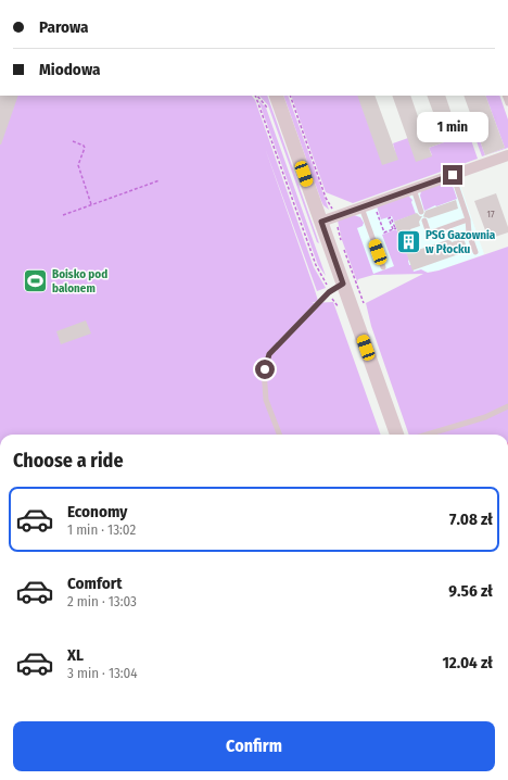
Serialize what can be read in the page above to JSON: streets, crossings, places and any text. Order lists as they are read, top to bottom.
{
  "places": {
    "building": ["PSG Gazownia w Płocku"],
    "sports": ["Boisko pod balonem"]
  },
  "house_numbers": ["17"],
  "page": {
    "banner": ["Parowa", "Miodowa"],
    "bubble": "1 min",
    "heading": "Choose a ride",
    "list": [
      {
        "name": "Economy",
        "note": "1 min · 13:02",
        "value": "7.08 zł"
      },
      {
        "name": "Comfort",
        "note": "2 min · 13:03",
        "value": "9.56 zł"
      },
      {
        "name": "XL",
        "note": "3 min · 13:04",
        "value": "12.04 zł"
      }
    ],
    "buttons": "Confirm"
  }
}
